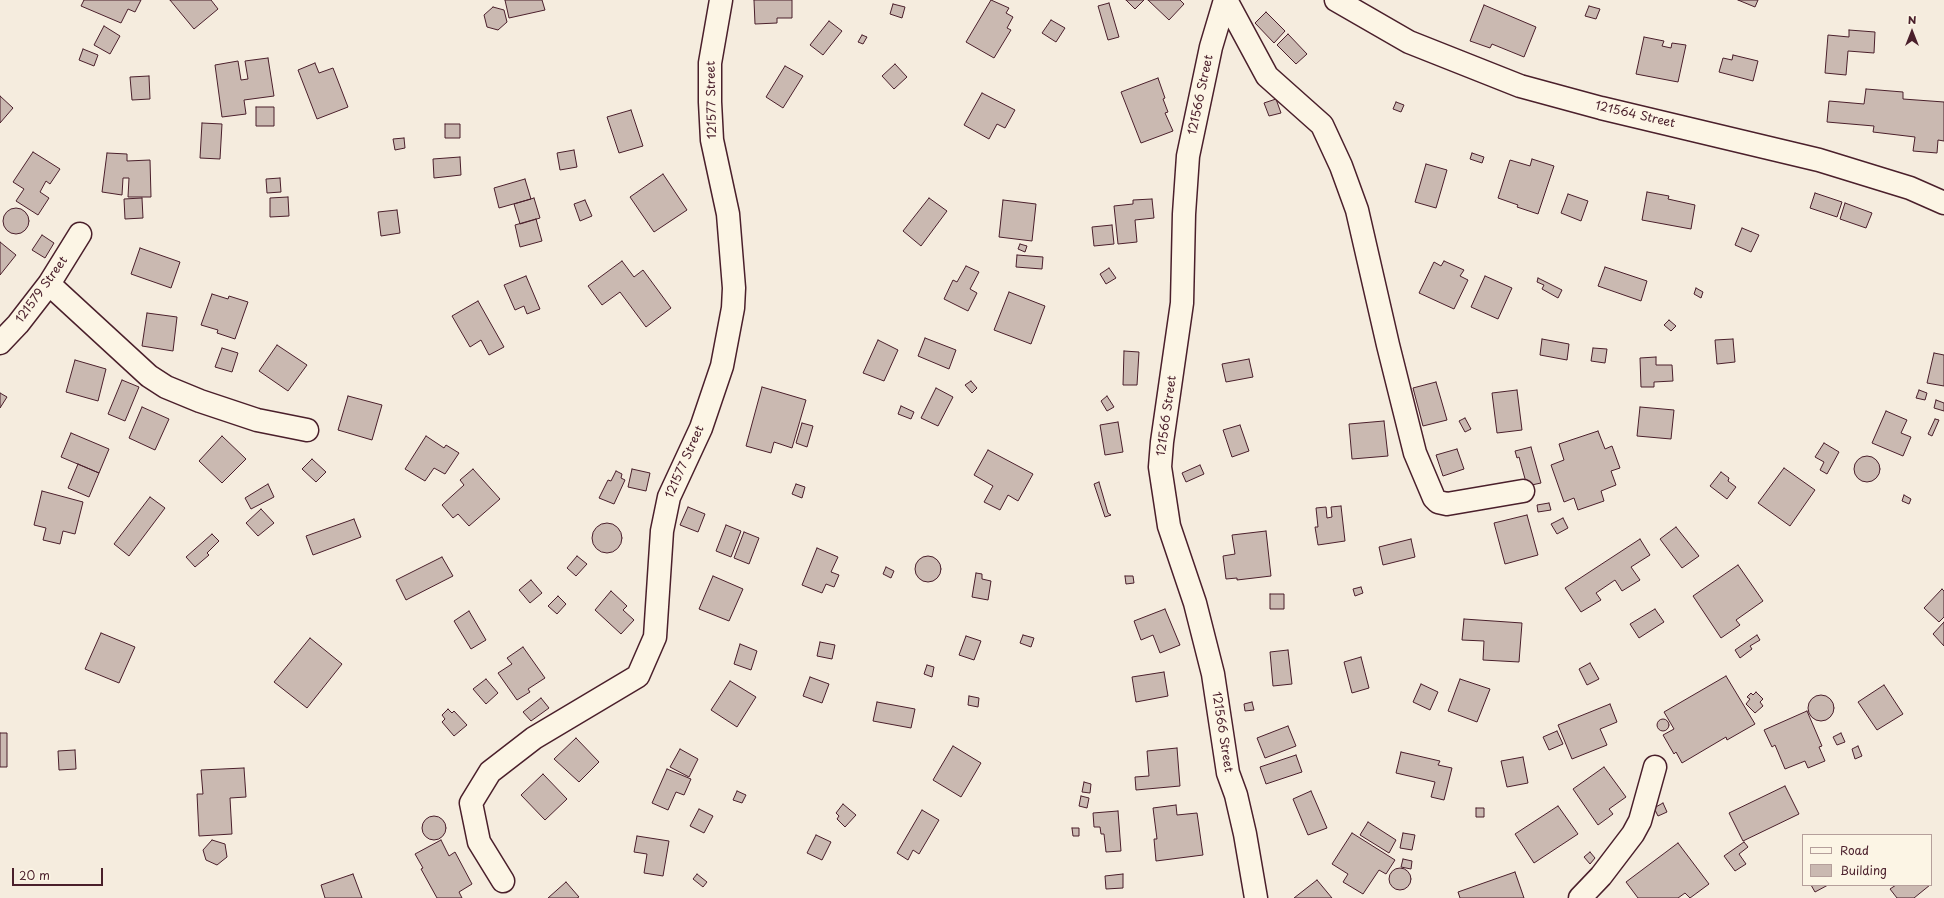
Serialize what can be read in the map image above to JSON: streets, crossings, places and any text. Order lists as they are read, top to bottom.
{
  "streets": {
    "street": [
      "121566 Street",
      "121577 Street",
      "121564 Street",
      "121579 Street"
    ]
  },
  "legend": ["Road", "Building"],
  "scale_bar": "20 m",
  "north": "top"
}
